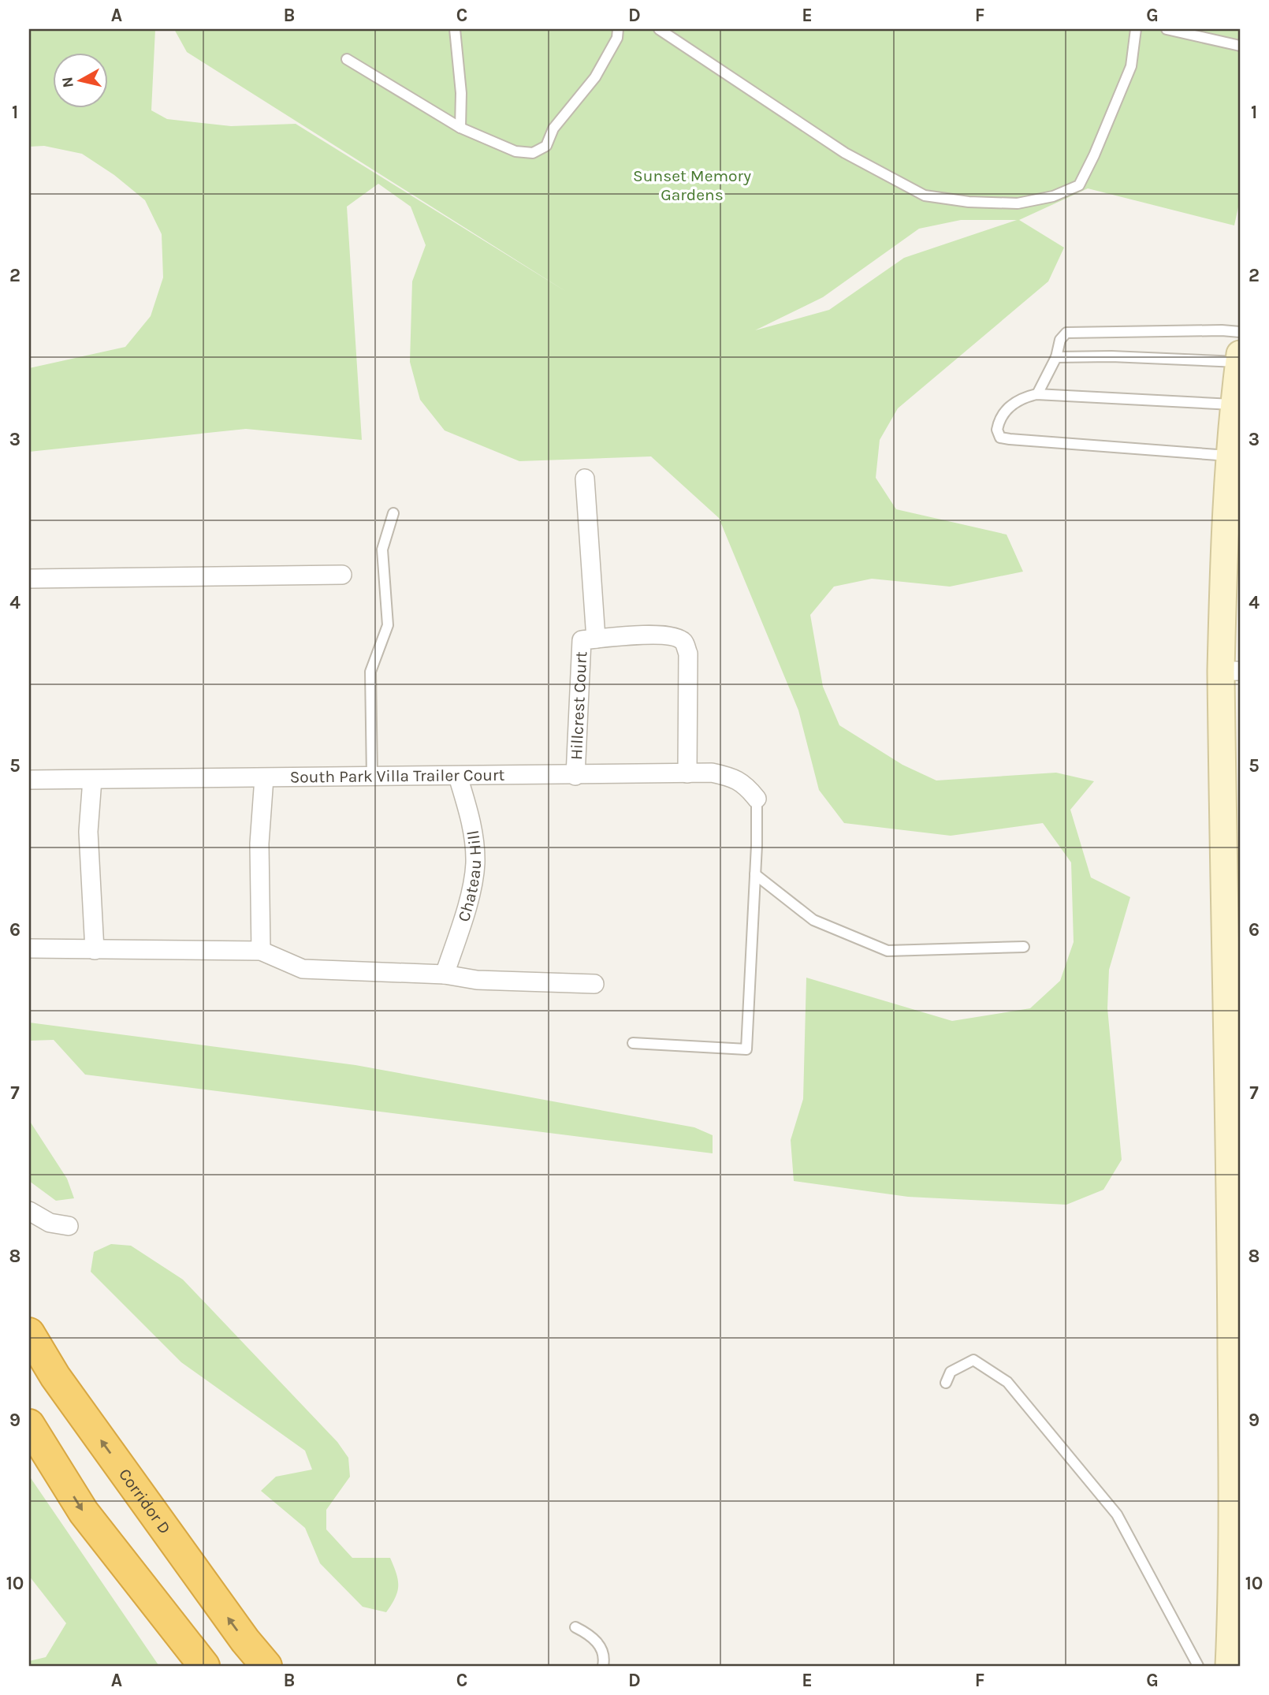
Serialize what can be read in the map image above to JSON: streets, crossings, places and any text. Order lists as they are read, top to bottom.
{
  "streets": {
    "highway": ["Corridor D"],
    "street": ["Hillcrest Court", "South Park Villa Trailer Court", "Chateau Hill"]
  },
  "crossings": [
    ["Hillcrest Court", "South Park Villa Trailer Court"],
    ["South Park Villa Trailer Court", "Chateau Hill"]
  ],
  "parks": ["Sunset Memory Gardens"],
  "north": "left",
  "grid": {
    "columns": [
      "A",
      "B",
      "C",
      "D",
      "E",
      "F",
      "G"
    ],
    "rows": [
      "1",
      "2",
      "3",
      "4",
      "5",
      "6",
      "7",
      "8",
      "9",
      "10"
    ]
  }
}
